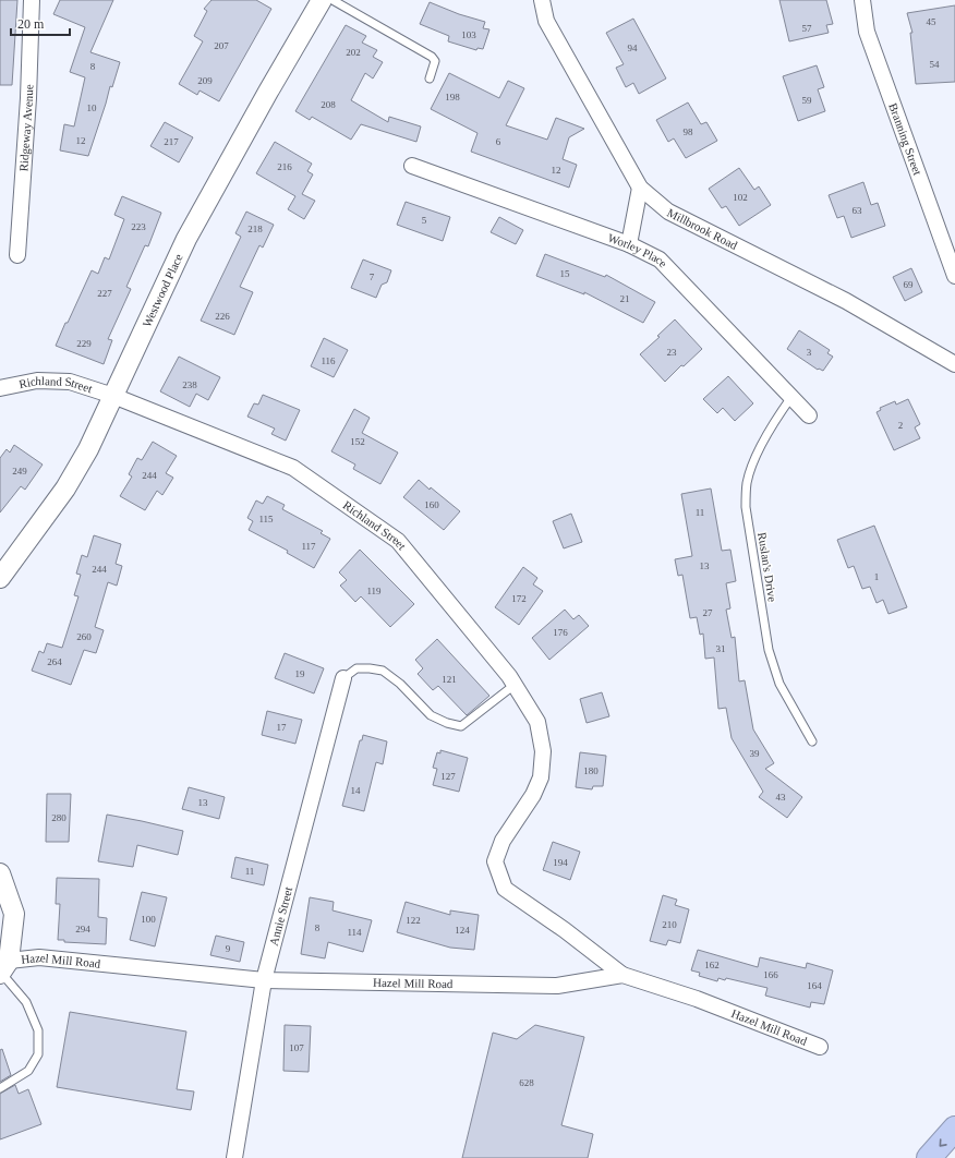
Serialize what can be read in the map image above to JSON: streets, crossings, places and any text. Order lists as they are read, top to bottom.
{
  "streets": {
    "street": [
      "Ridgeway Avenue",
      "Branning Street",
      "Millbrook Road",
      "Worley Place",
      "Westwood Place",
      "Richland Street",
      "Annie Street",
      "Hazel Mill Road"
    ],
    "lane": ["Ruslan's Drive"]
  },
  "crossings": [
    ["Worley Place", "Ruslan's Drive"],
    ["Westwood Place", "Richland Street"],
    ["Richland Street", "Hazel Mill Road"],
    ["Annie Street", "Hazel Mill Road"]
  ],
  "house_numbers": [
    "45",
    "57",
    "103",
    "207",
    "94",
    "202",
    "54",
    "8",
    "209",
    "198",
    "59",
    "208",
    "10",
    "98",
    "12",
    "217",
    "6",
    "216",
    "12",
    "102",
    "63",
    "5",
    "223",
    "218",
    "15",
    "7",
    "69",
    "227",
    "21",
    "226",
    "229",
    "23",
    "3",
    "116",
    "238",
    "2",
    "152",
    "249",
    "244",
    "160",
    "11",
    "115",
    "117",
    "13",
    "244",
    "1",
    "119",
    "172",
    "27",
    "176",
    "260",
    "31",
    "264",
    "19",
    "121",
    "17",
    "39",
    "180",
    "127",
    "14",
    "43",
    "13",
    "280",
    "194",
    "11",
    "100",
    "122",
    "210",
    "8",
    "294",
    "124",
    "114",
    "9",
    "162",
    "166",
    "164",
    "107",
    "628"
  ],
  "scale_bar": "20 m"
}
